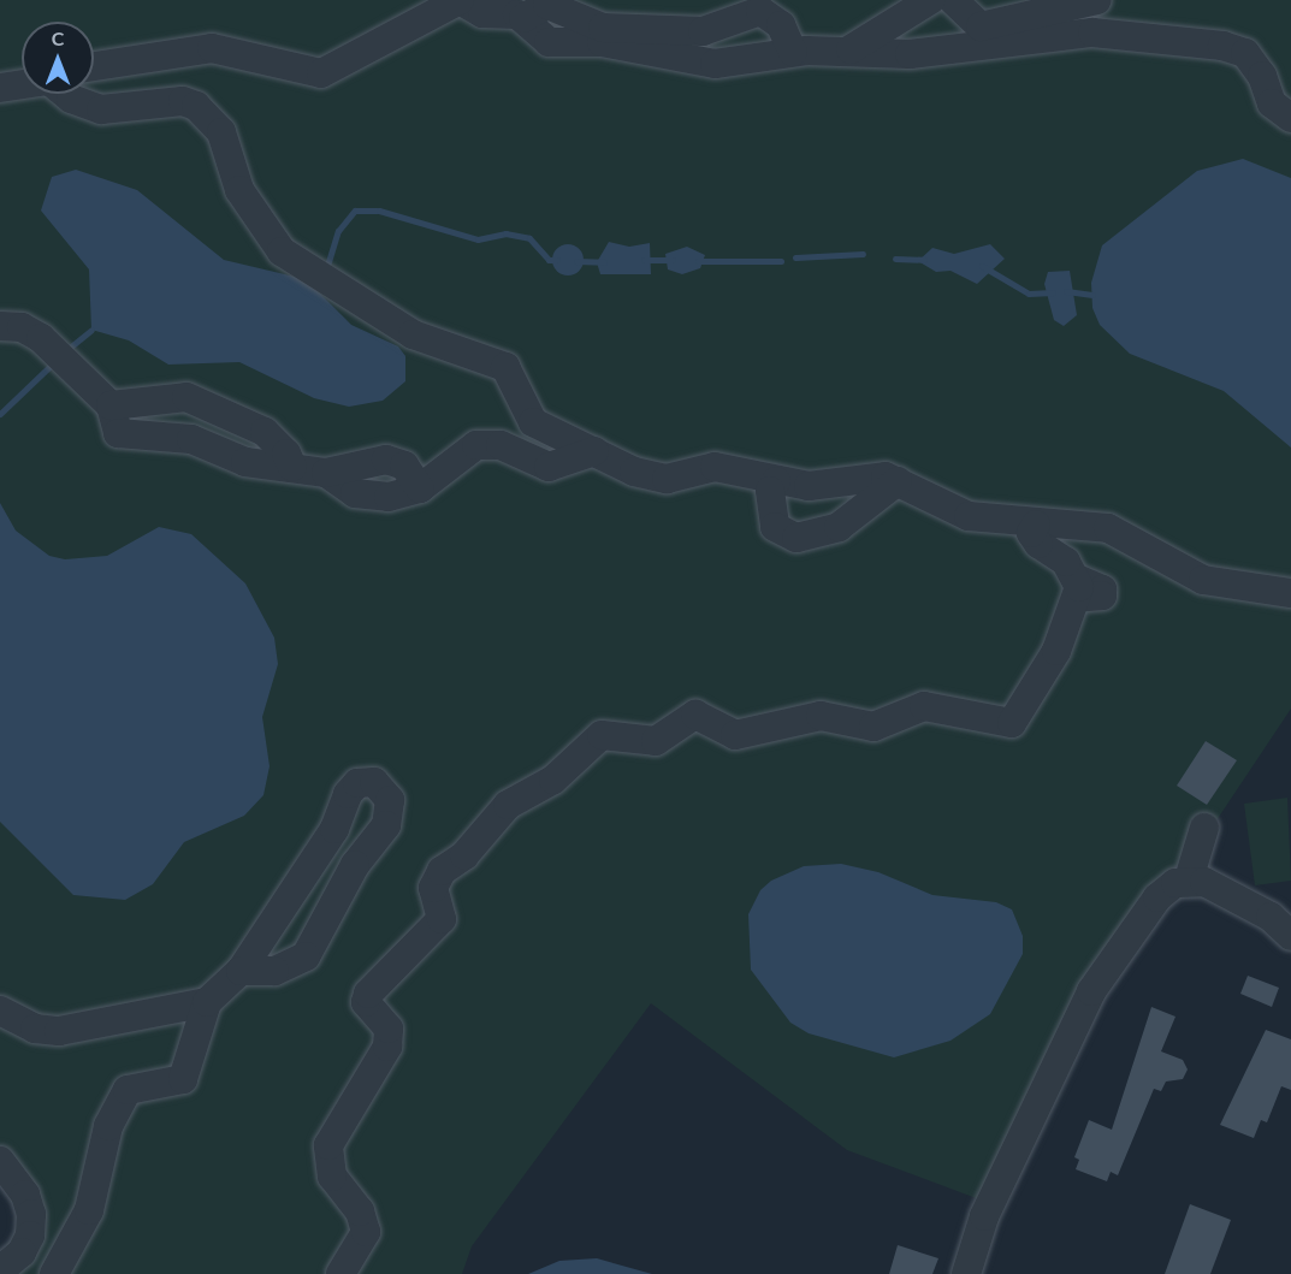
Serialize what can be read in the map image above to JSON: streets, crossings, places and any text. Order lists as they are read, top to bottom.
{
  "north": "top"
}
